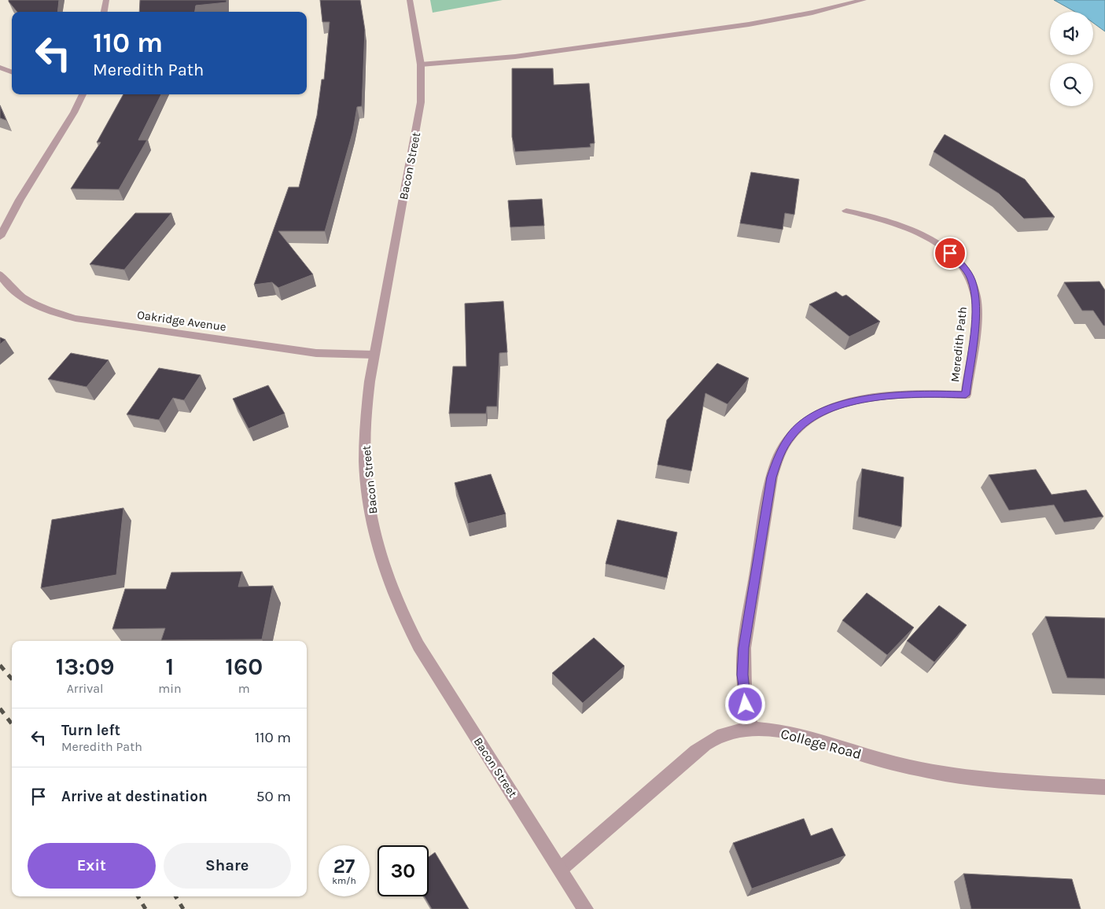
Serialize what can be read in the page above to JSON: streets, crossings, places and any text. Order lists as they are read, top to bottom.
{
  "streets": {
    "street": [
      "Bacon Street",
      "Oakridge Avenue",
      "Meredith Path",
      "College Road"
    ]
  },
  "crossings": [
    ["Bacon Street", "Oakridge Avenue"],
    ["Bacon Street", "College Road"],
    ["Meredith Path", "College Road"]
  ],
  "page": {
    "turn": ["110 m", "Meredith Path"],
    "eta": [
      "13:09",
      "Arrival",
      "1",
      "min",
      "160",
      "m"
    ],
    "list": [
      {
        "name": "Turn left",
        "note": "Meredith Path",
        "value": "110 m"
      },
      {
        "name": "Arrive at destination",
        "value": "50 m"
      }
    ],
    "buttons": ["Exit", "Share"],
    "speed": "27 km/h",
    "limit": "30"
  }
}
